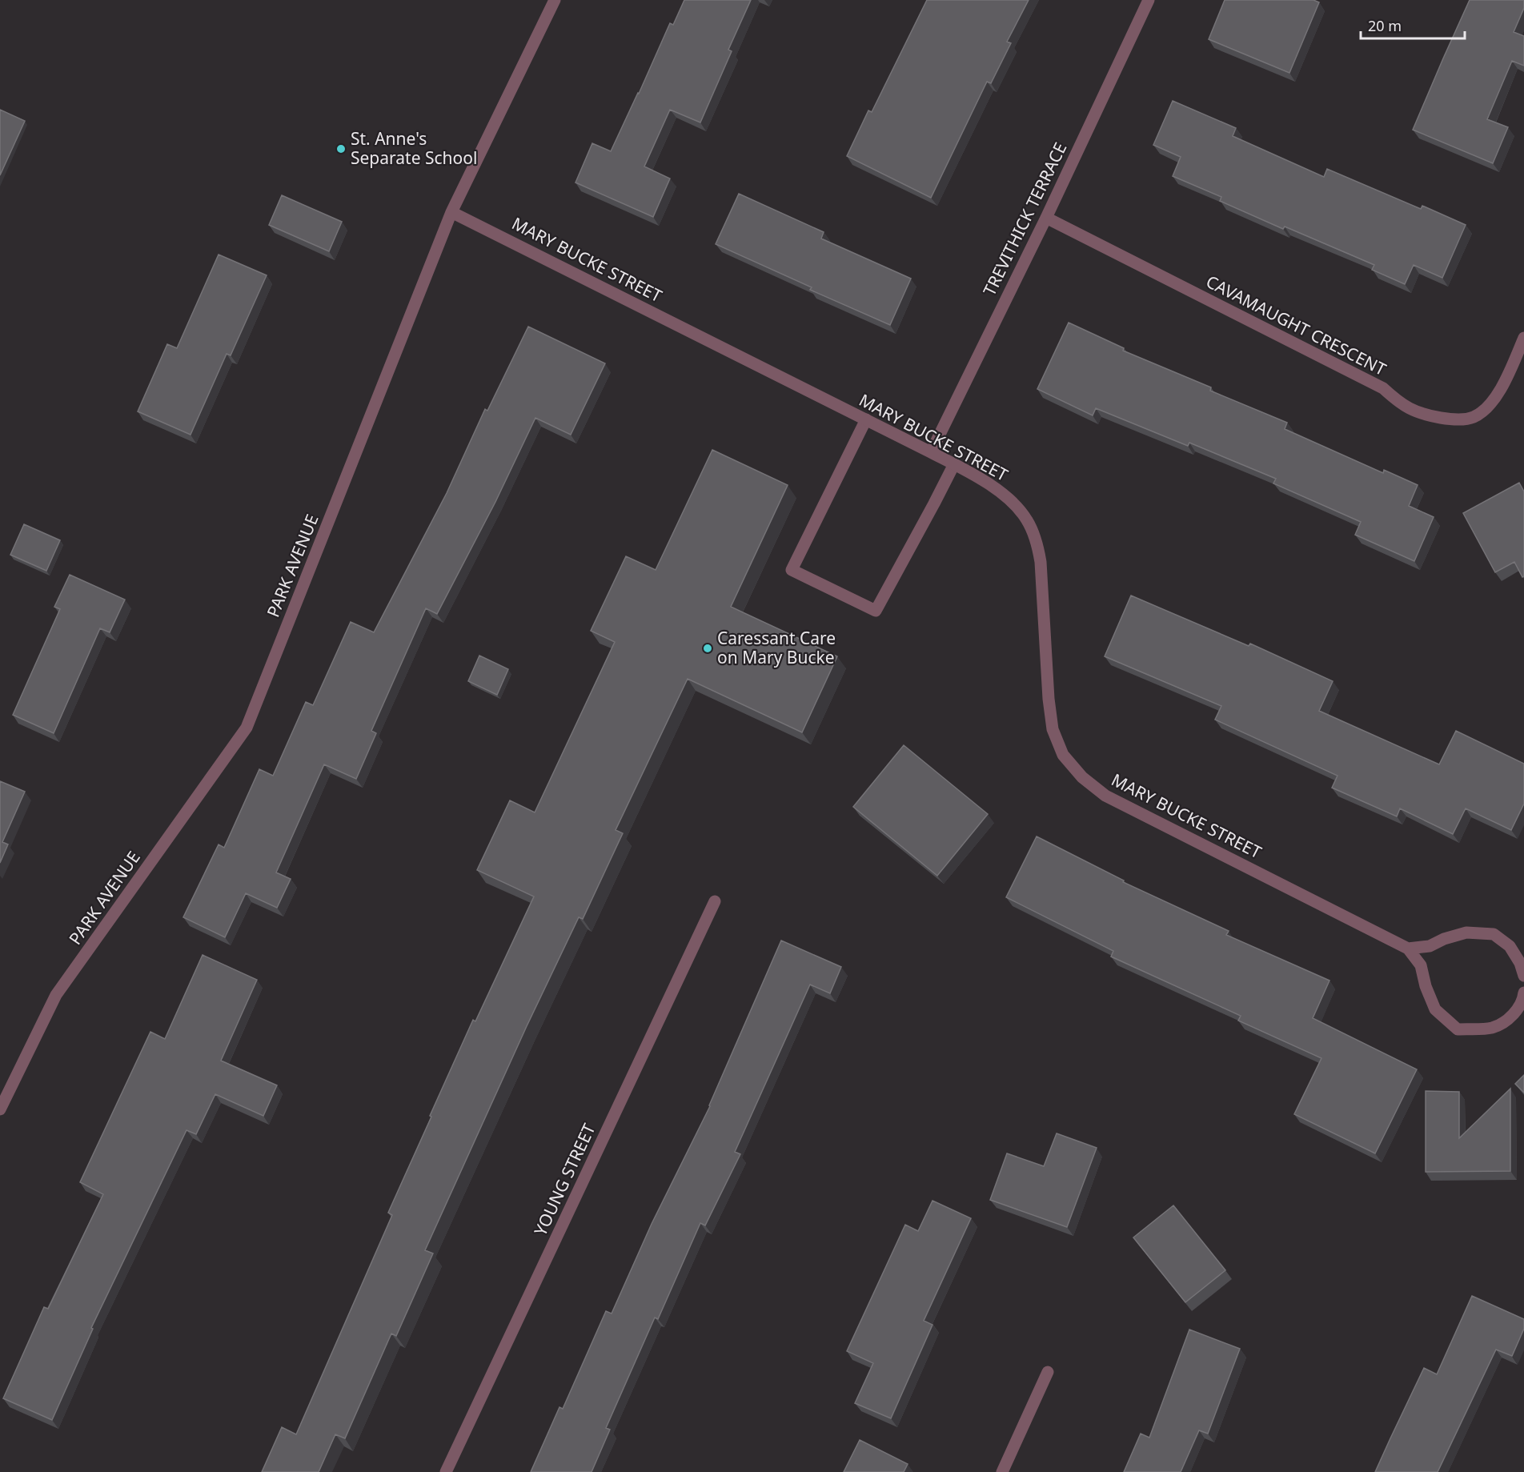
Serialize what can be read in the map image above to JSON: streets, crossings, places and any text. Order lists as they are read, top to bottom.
{
  "streets": {
    "street": [
      "TREVITHICK TERRACE",
      "MARY BUCKE STREET",
      "CAVAMAUGHT CRESCENT",
      "PARK AVENUE",
      "YOUNG STREET"
    ]
  },
  "crossings": [
    ["TREVITHICK TERRACE", "MARY BUCKE STREET"],
    ["TREVITHICK TERRACE", "CAVAMAUGHT CRESCENT"],
    ["MARY BUCKE STREET", "PARK AVENUE"]
  ],
  "places": ["St. Anne's Separate School", "Caressant Care on Mary Bucke"],
  "scale_bar": "20 m"
}
